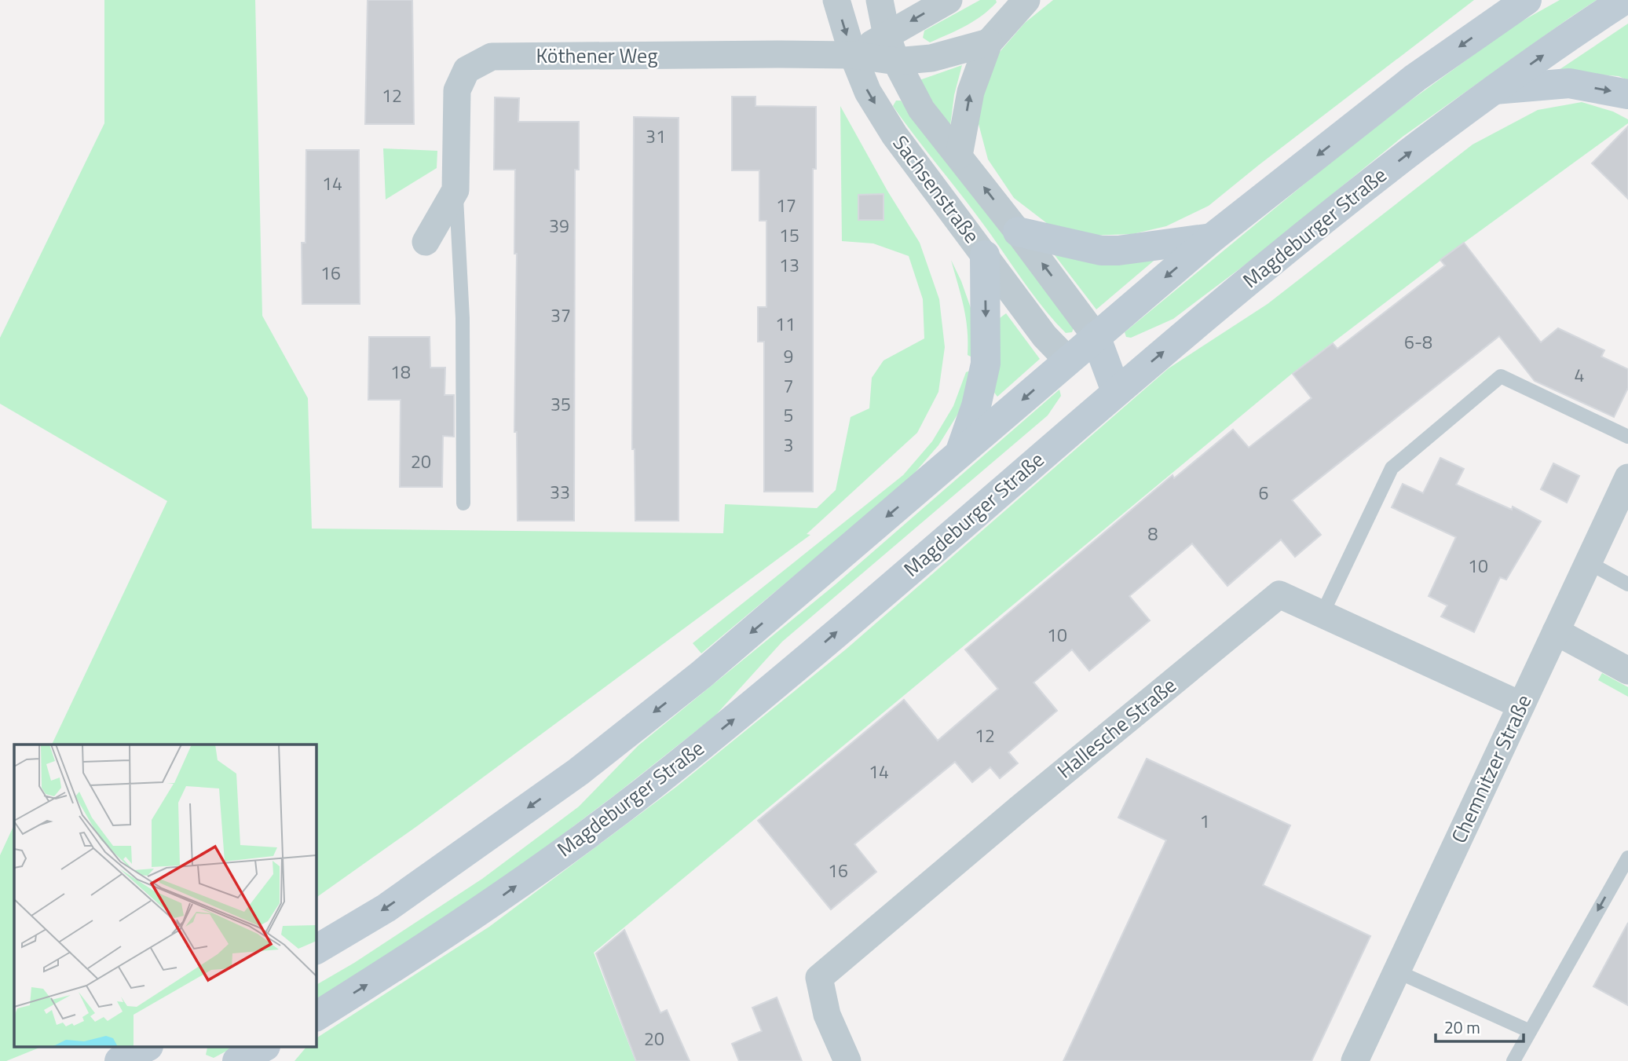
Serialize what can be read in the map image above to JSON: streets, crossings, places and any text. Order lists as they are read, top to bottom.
{
  "streets": {
    "main road": ["Magdeburger Straße"],
    "street": [
      "Köthener Weg",
      "Sachsenstraße",
      "Hallesche Straße",
      "Chemnitzer Straße"
    ]
  },
  "crossings": [
    ["Köthener Weg", "Sachsenstraße"],
    ["Hallesche Straße", "Chemnitzer Straße"]
  ],
  "house_numbers": [
    "12",
    "31",
    "14",
    "17",
    "39",
    "15",
    "13",
    "16",
    "37",
    "11",
    "6-8",
    "9",
    "18",
    "4",
    "7",
    "35",
    "5",
    "3",
    "20",
    "33",
    "6",
    "8",
    "10",
    "10",
    "12",
    "14",
    "1",
    "16",
    "20"
  ],
  "scale_bar": "20 m"
}
